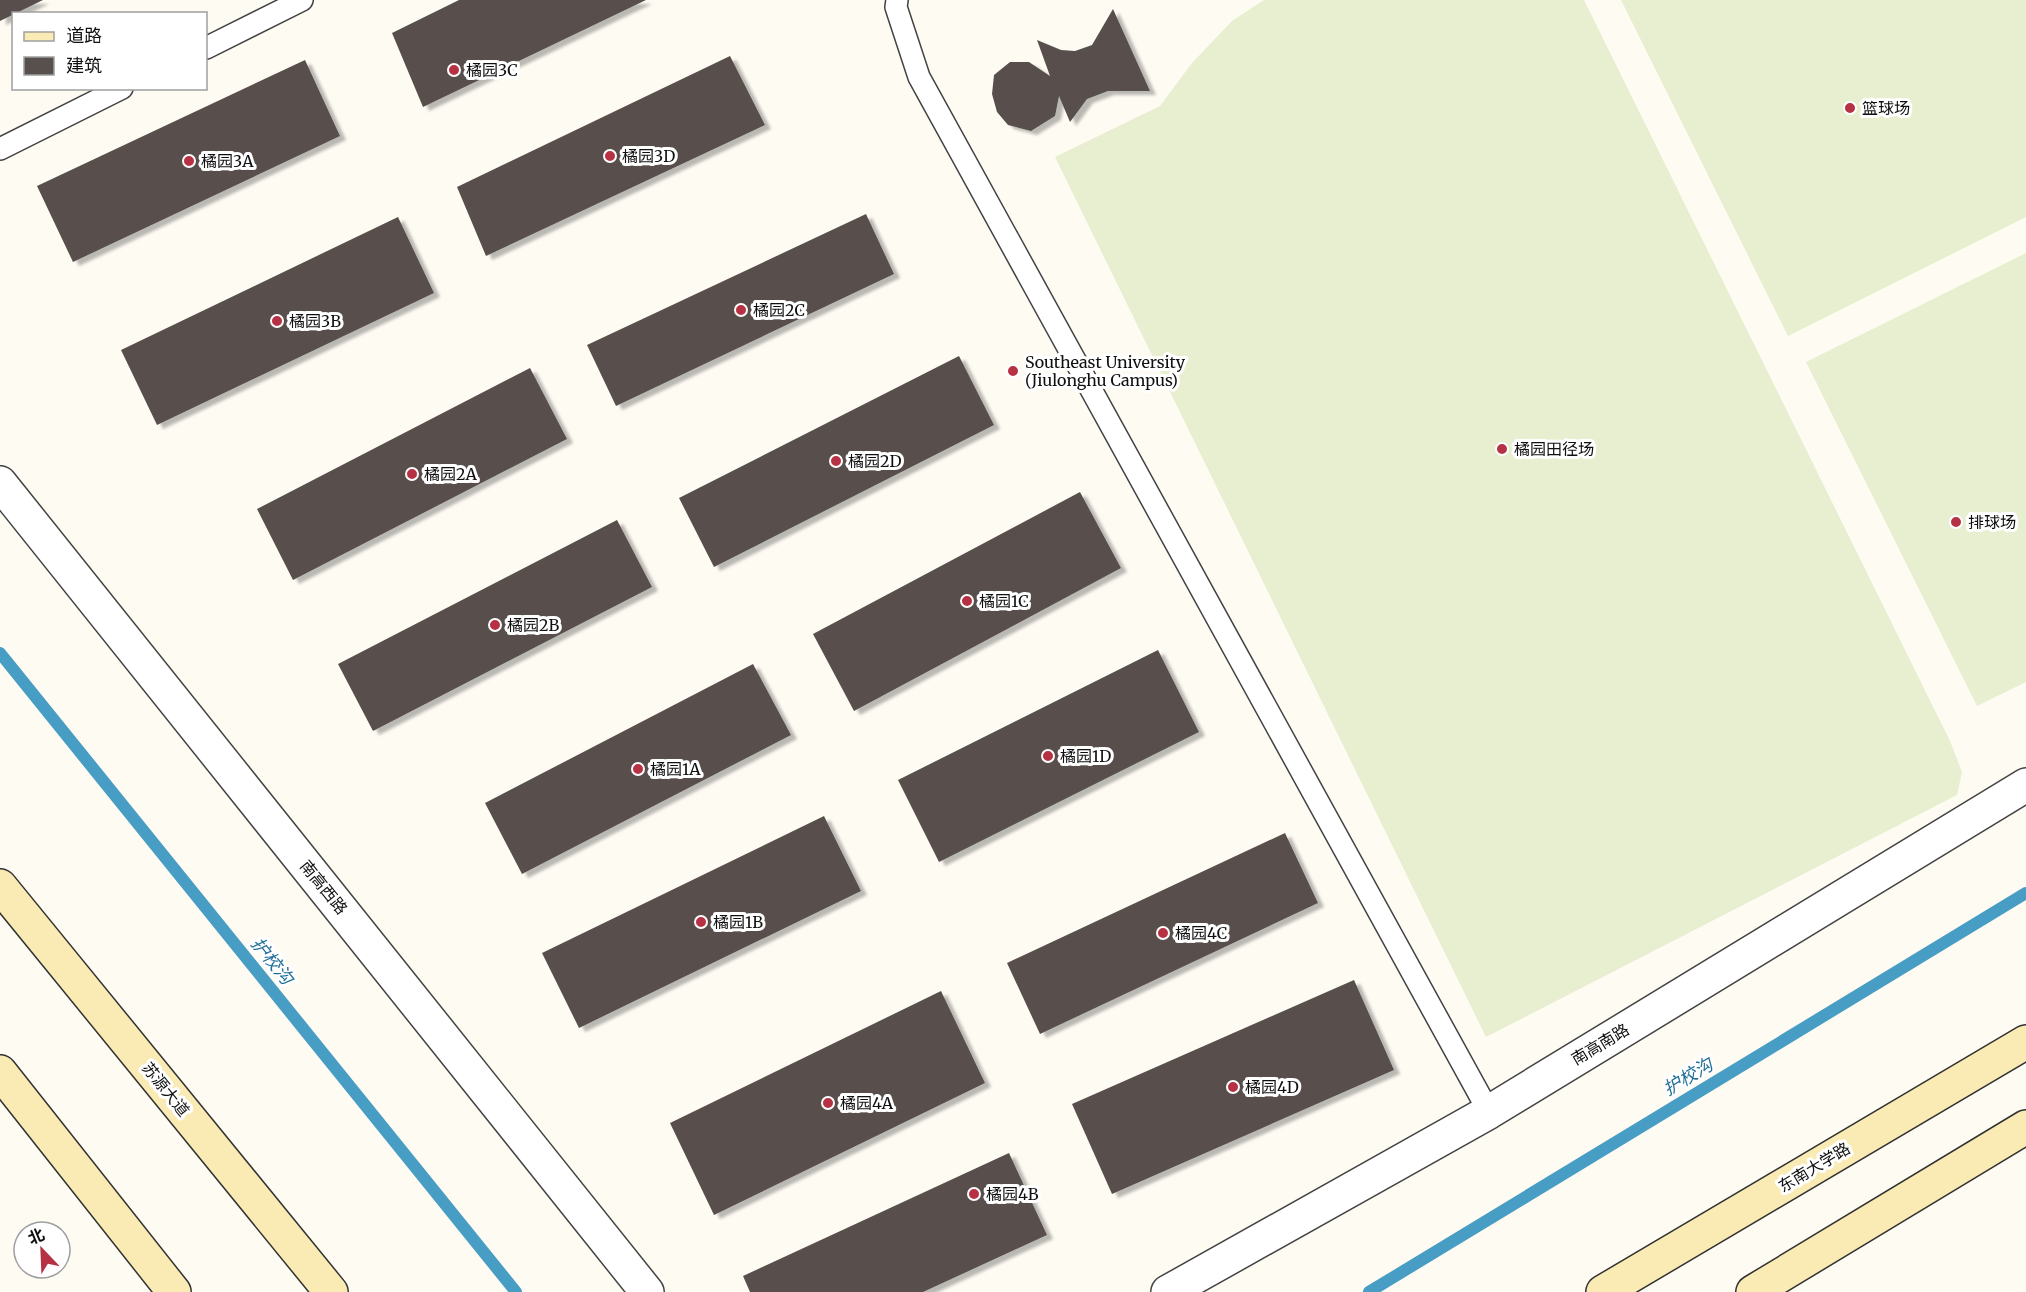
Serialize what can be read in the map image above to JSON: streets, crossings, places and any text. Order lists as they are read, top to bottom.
{
  "streets": {
    "main road": ["苏源大道", "东南大学路"],
    "street": ["南高西路", "南高南路"]
  },
  "water": ["护校沟"],
  "places": [
    "橘园3C",
    "篮球场",
    "橘园3D",
    "橘园3A",
    "橘园2C",
    "橘园3B",
    "Southeast University (Jiulonghu Campus)",
    "橘园田径场",
    "橘园2D",
    "橘园2A",
    "排球场",
    "橘园1C",
    "橘园2B",
    "橘园1D",
    "橘园1A",
    "橘园1B",
    "橘园4C",
    "橘园4D",
    "橘园4A",
    "橘园4B"
  ],
  "legend": ["道路", "建筑"],
  "north": "top left"
}
